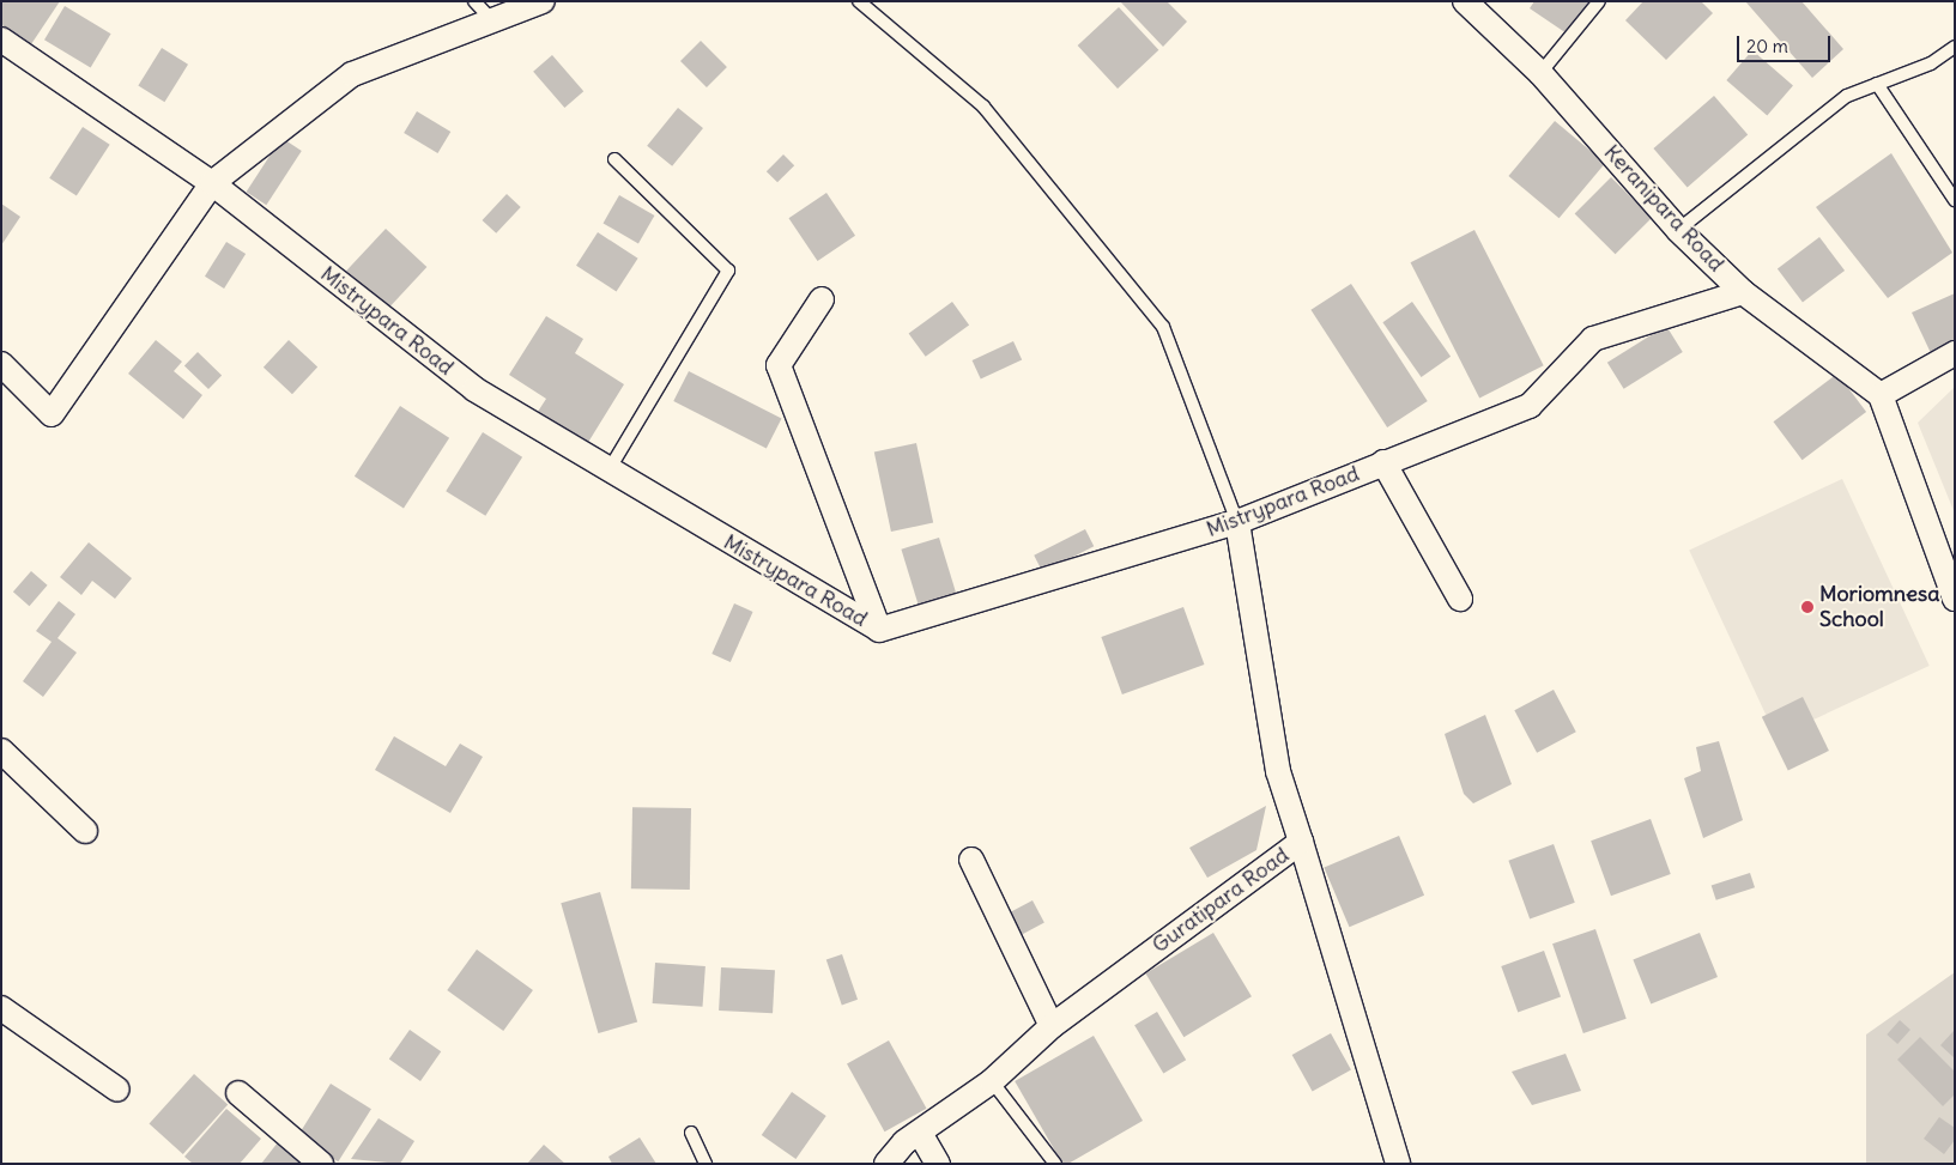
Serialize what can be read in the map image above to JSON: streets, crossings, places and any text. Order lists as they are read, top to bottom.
{
  "streets": {
    "street": ["Keranipara Road", "Mistrypara Road", "Guratipara Road"]
  },
  "crossings": [
    ["Keranipara Road", "Mistrypara Road"],
    ["Mistrypara Road", "Guratipara Road"]
  ],
  "places": ["Moriomnesa School"],
  "scale_bar": "20 m"
}
